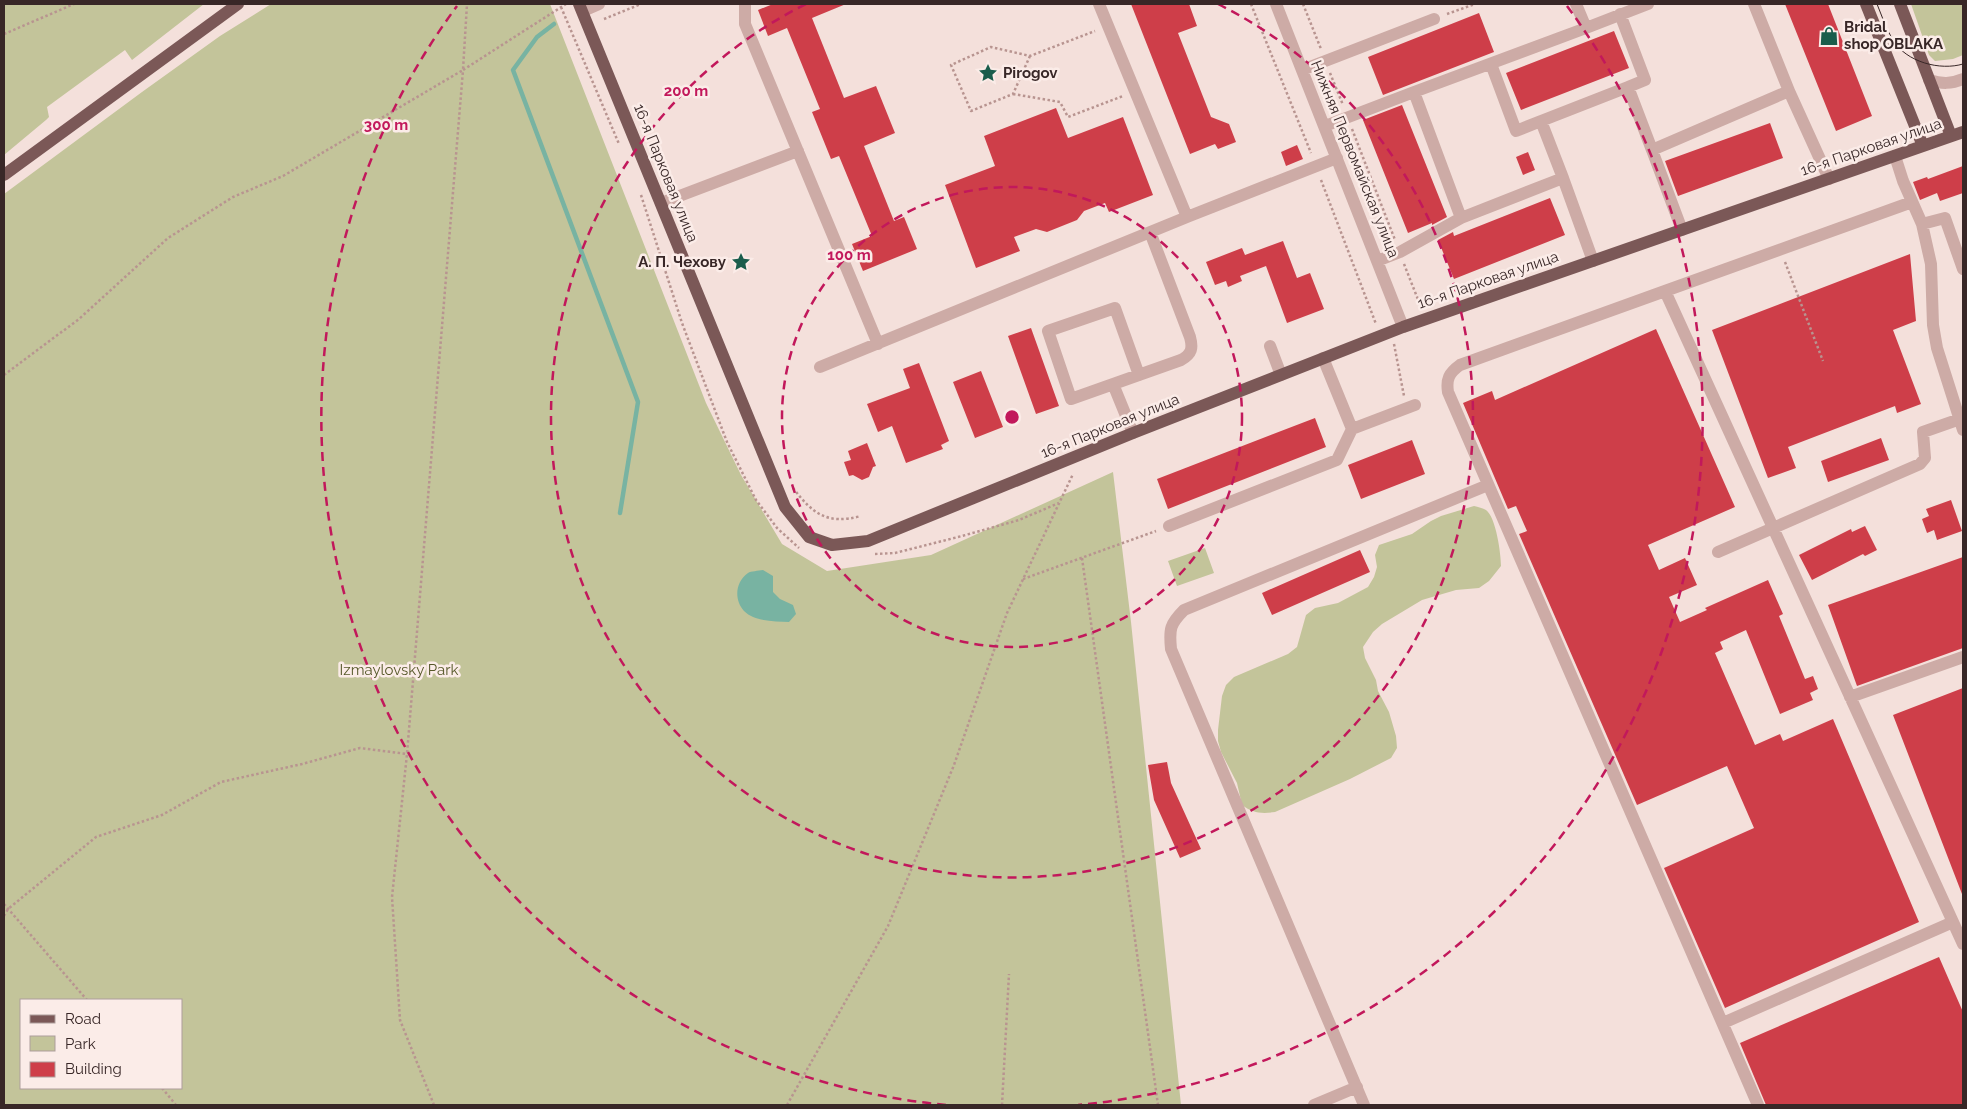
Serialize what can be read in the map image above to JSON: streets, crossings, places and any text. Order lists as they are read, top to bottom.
{
  "streets": {
    "main road": ["16-я Парковая улица"],
    "street": ["Нижняя Первомайская улица"]
  },
  "crossings": [
    ["16-я Парковая улица", "Нижняя Первомайская улица"]
  ],
  "parks": ["Izmaylovsky Park"],
  "places": {
    "shop": ["Bridal shop OBLAKA"],
    "place": ["Pirogov", "А. П. Чехову"]
  },
  "legend": ["Road", "Park", "Building"],
  "rings": ["200 m", "300 m", "100 m"]
}
